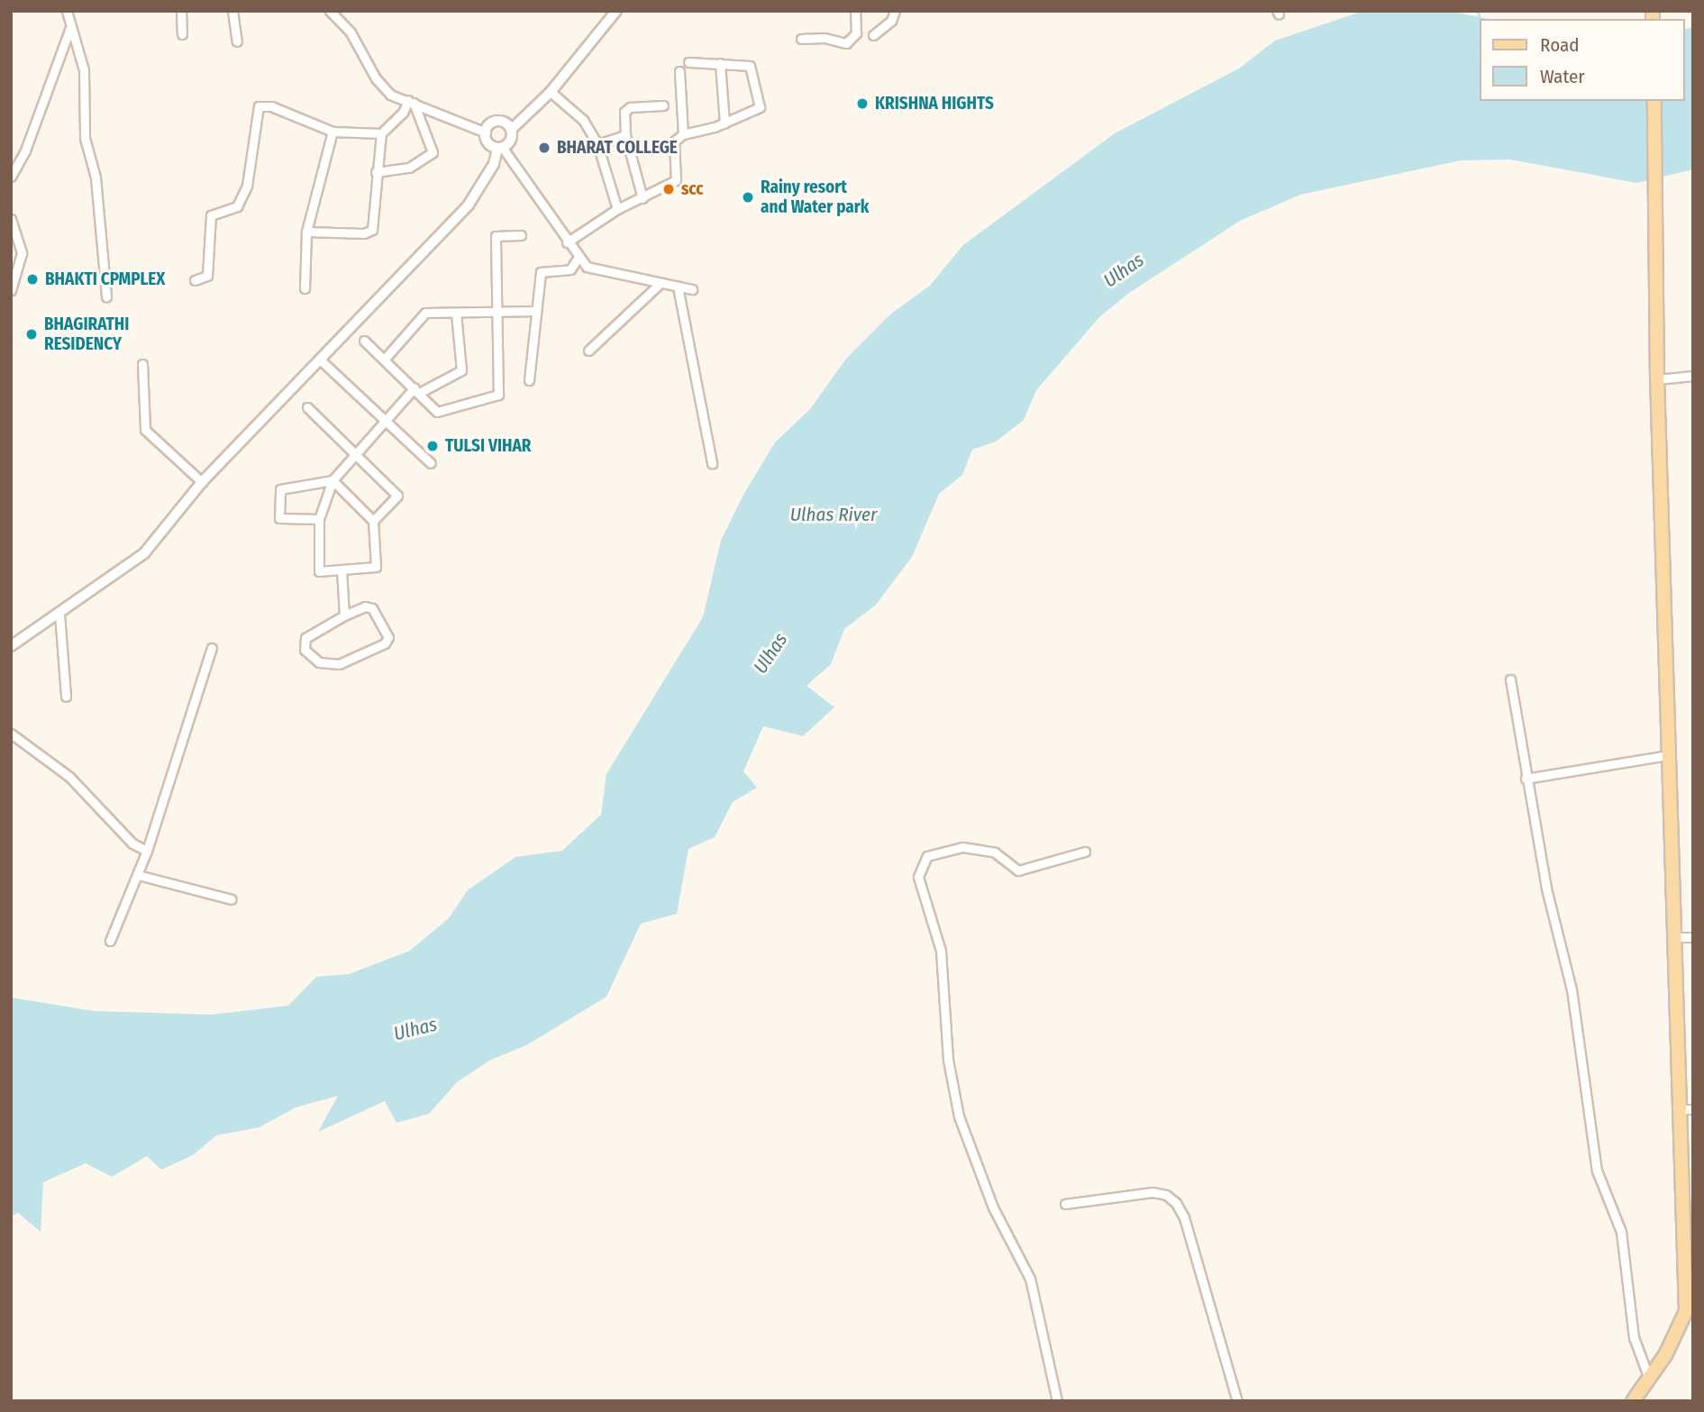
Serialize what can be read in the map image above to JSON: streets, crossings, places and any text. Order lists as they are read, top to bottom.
{
  "water": ["Ulhas", "Ulhas River"],
  "places": [
    "KRISHNA HIGHTS",
    "BHARAT COLLEGE",
    "scc",
    "Rainy resort and Water park",
    "BHAKTI CPMPLEX",
    "BHAGIRATHI RESIDENCY",
    "TULSI VIHAR"
  ],
  "legend": ["Road", "Water"]
}
